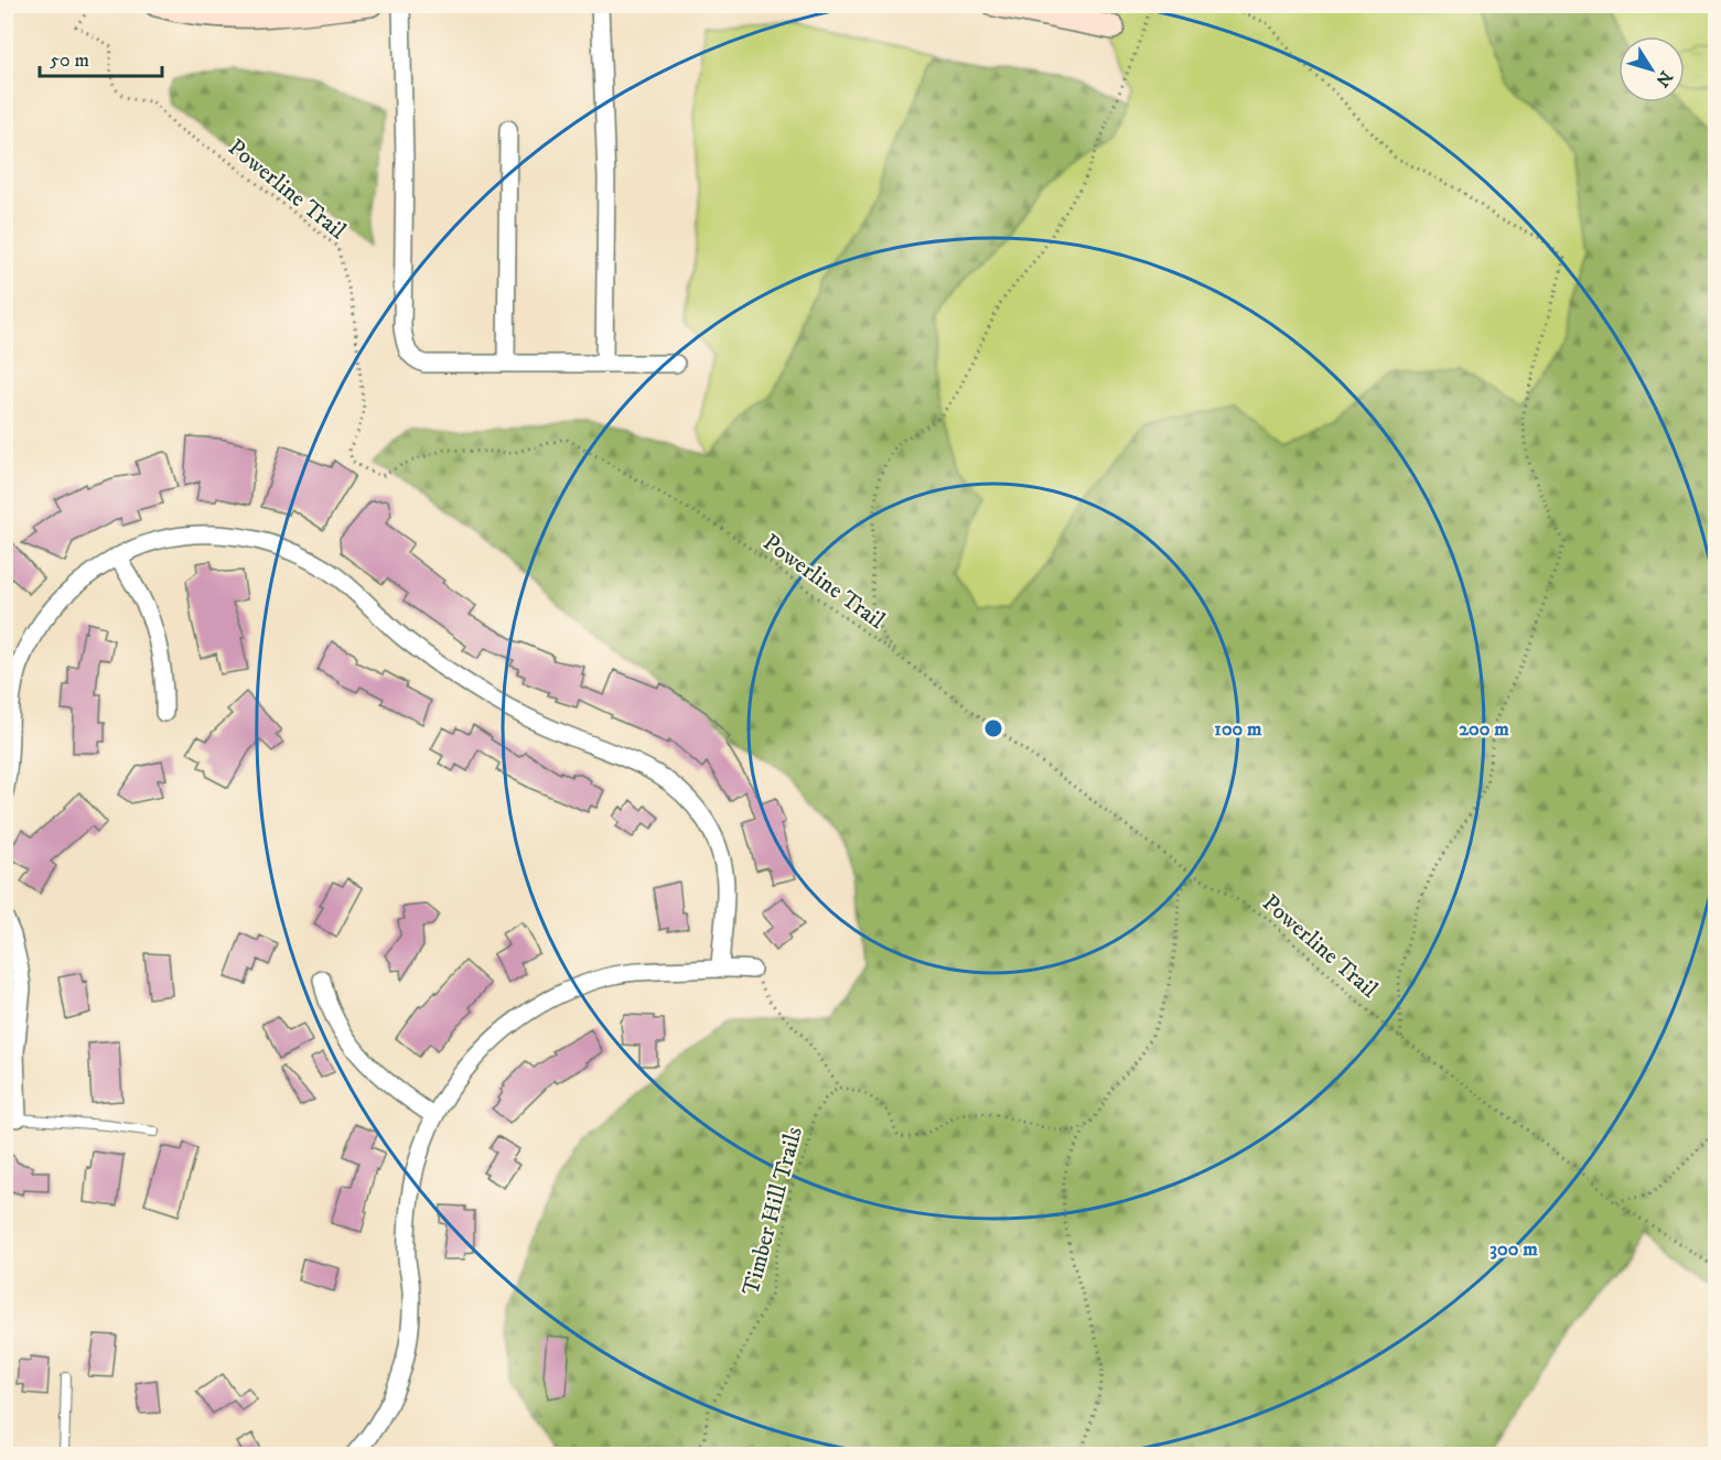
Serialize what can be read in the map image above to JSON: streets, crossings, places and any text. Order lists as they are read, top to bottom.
{
  "streets": {
    "path": ["Powerline Trail", "Timber Hill Trails"]
  },
  "scale_bar": "50 m",
  "north": "bottom right",
  "rings": ["100 m", "200 m", "300 m"]
}
